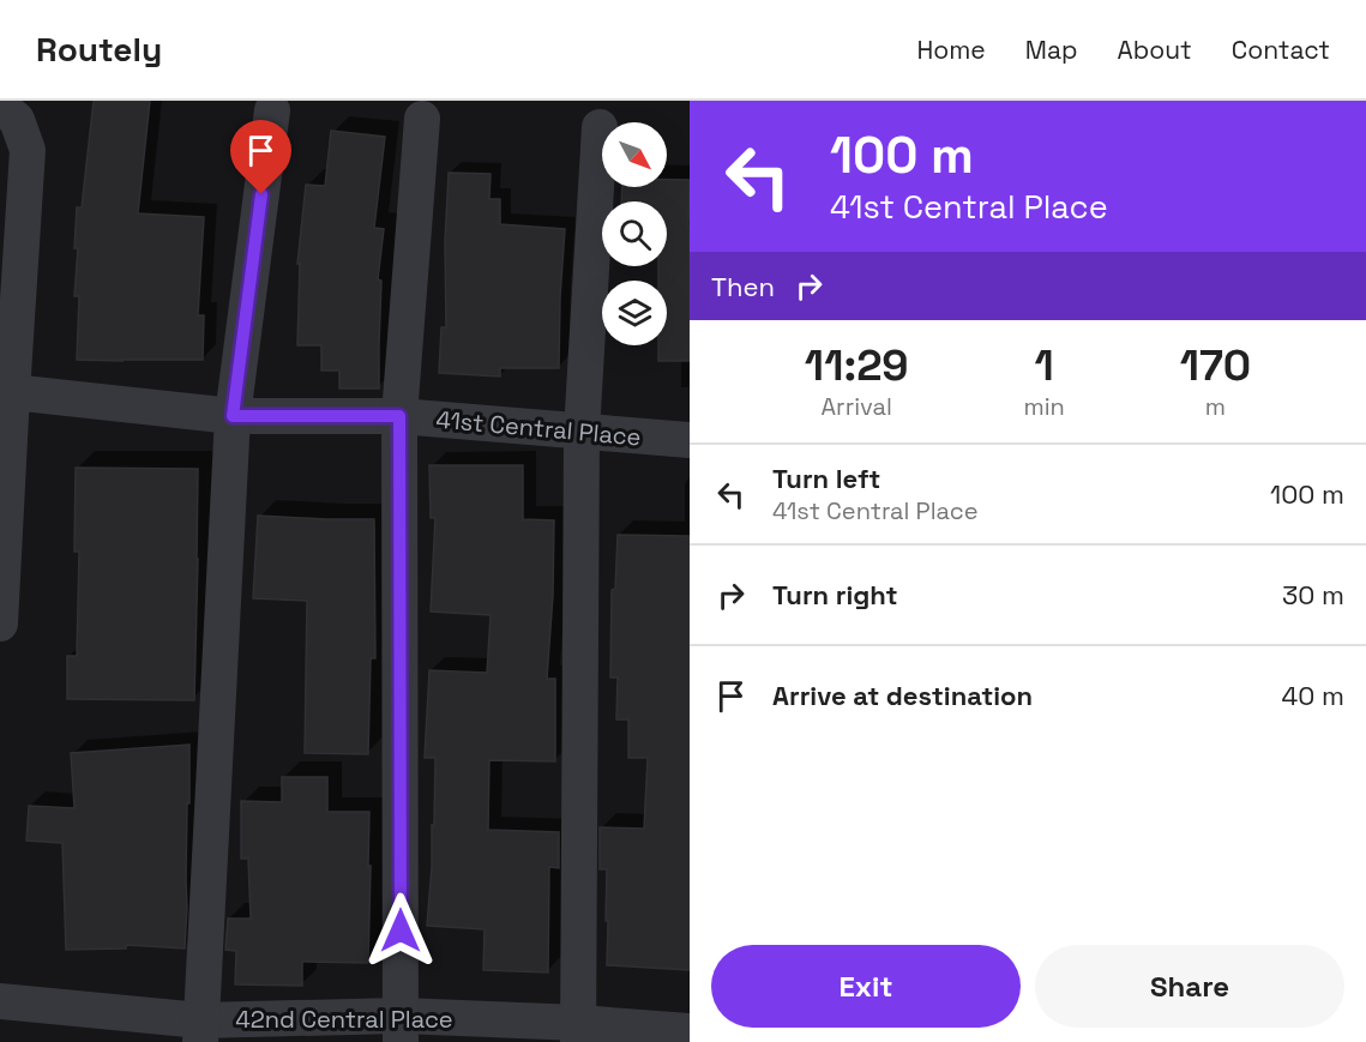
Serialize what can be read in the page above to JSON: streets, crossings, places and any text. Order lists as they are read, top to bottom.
{
  "streets": {
    "street": ["41st Central Place", "42nd Central Place"]
  },
  "north": "bottom right",
  "page": {
    "header": "Routely",
    "nav": [
      "Home",
      "Map",
      "About",
      "Contact"
    ],
    "turn": ["100 m", "41st Central Place"],
    "then": "Then",
    "eta": [
      "11:29",
      "Arrival",
      "1",
      "min",
      "170",
      "m"
    ],
    "list": [
      {
        "name": "Turn left",
        "note": "41st Central Place",
        "value": "100 m"
      },
      {
        "name": "Turn right",
        "value": "30 m"
      },
      {
        "name": "Arrive at destination",
        "value": "40 m"
      }
    ],
    "buttons": ["Exit", "Share"]
  }
}
